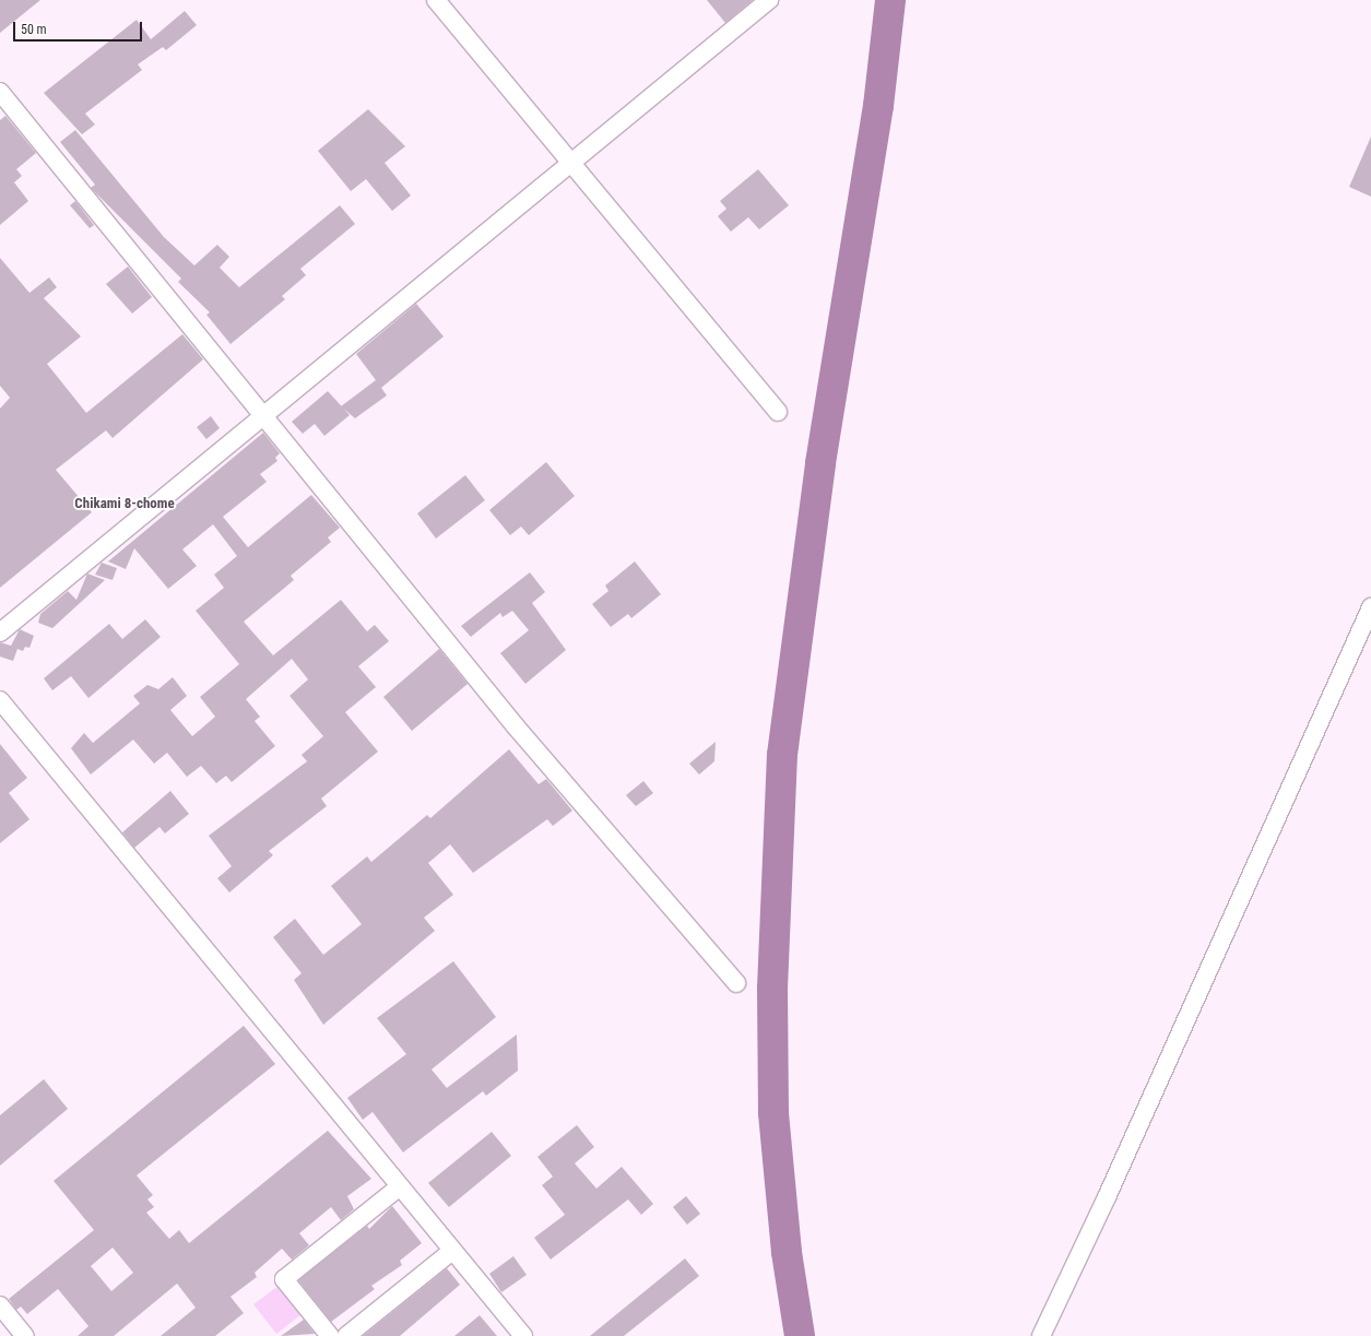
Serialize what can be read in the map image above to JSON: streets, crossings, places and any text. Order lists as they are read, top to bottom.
{
  "districts": ["Chikami 8-chome"],
  "scale_bar": "50 m"
}
